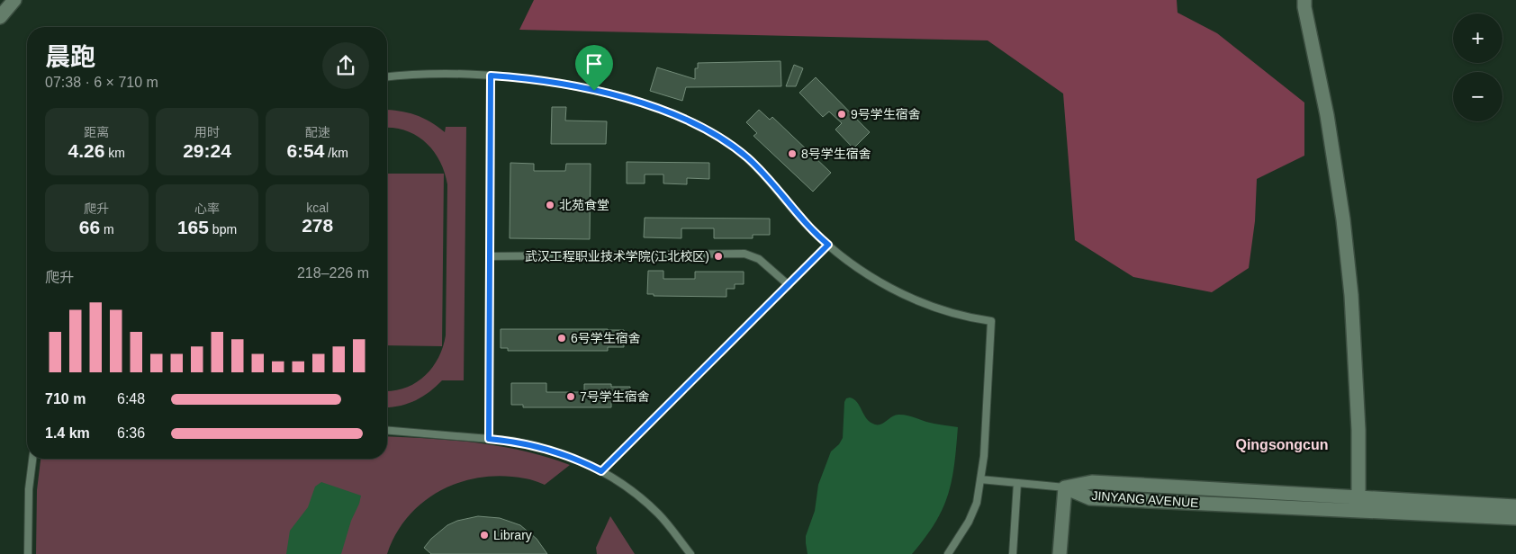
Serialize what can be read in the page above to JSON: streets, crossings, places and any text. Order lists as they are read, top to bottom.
{
  "streets": {
    "street": ["JINYANG AVENUE"]
  },
  "districts": ["Qingsongcun"],
  "places": [
    "9号学生宿舍",
    "8号学生宿舍",
    "北苑食堂",
    "武汉工程职业技术学院(江北校区)",
    "6号学生宿舍",
    "7号学生宿舍",
    "Library"
  ],
  "page": {
    "map_buttons": ["+", "−"],
    "heading": ["晨跑", "07:38 · 6 × 710 m"],
    "stats": [
      ["距离", "4.26 km"],
      ["用时", "29:24"],
      ["配速", "6:54 /km"],
      ["爬升", "66 m"],
      ["心率", "165 bpm"],
      ["kcal", "278"]
    ],
    "chart": ["爬升", "218–226 m"],
    "list": [
      {
        "name": "710 m",
        "note": "6:48"
      },
      {
        "name": "1.4 km",
        "note": "6:36"
      }
    ]
  }
}
